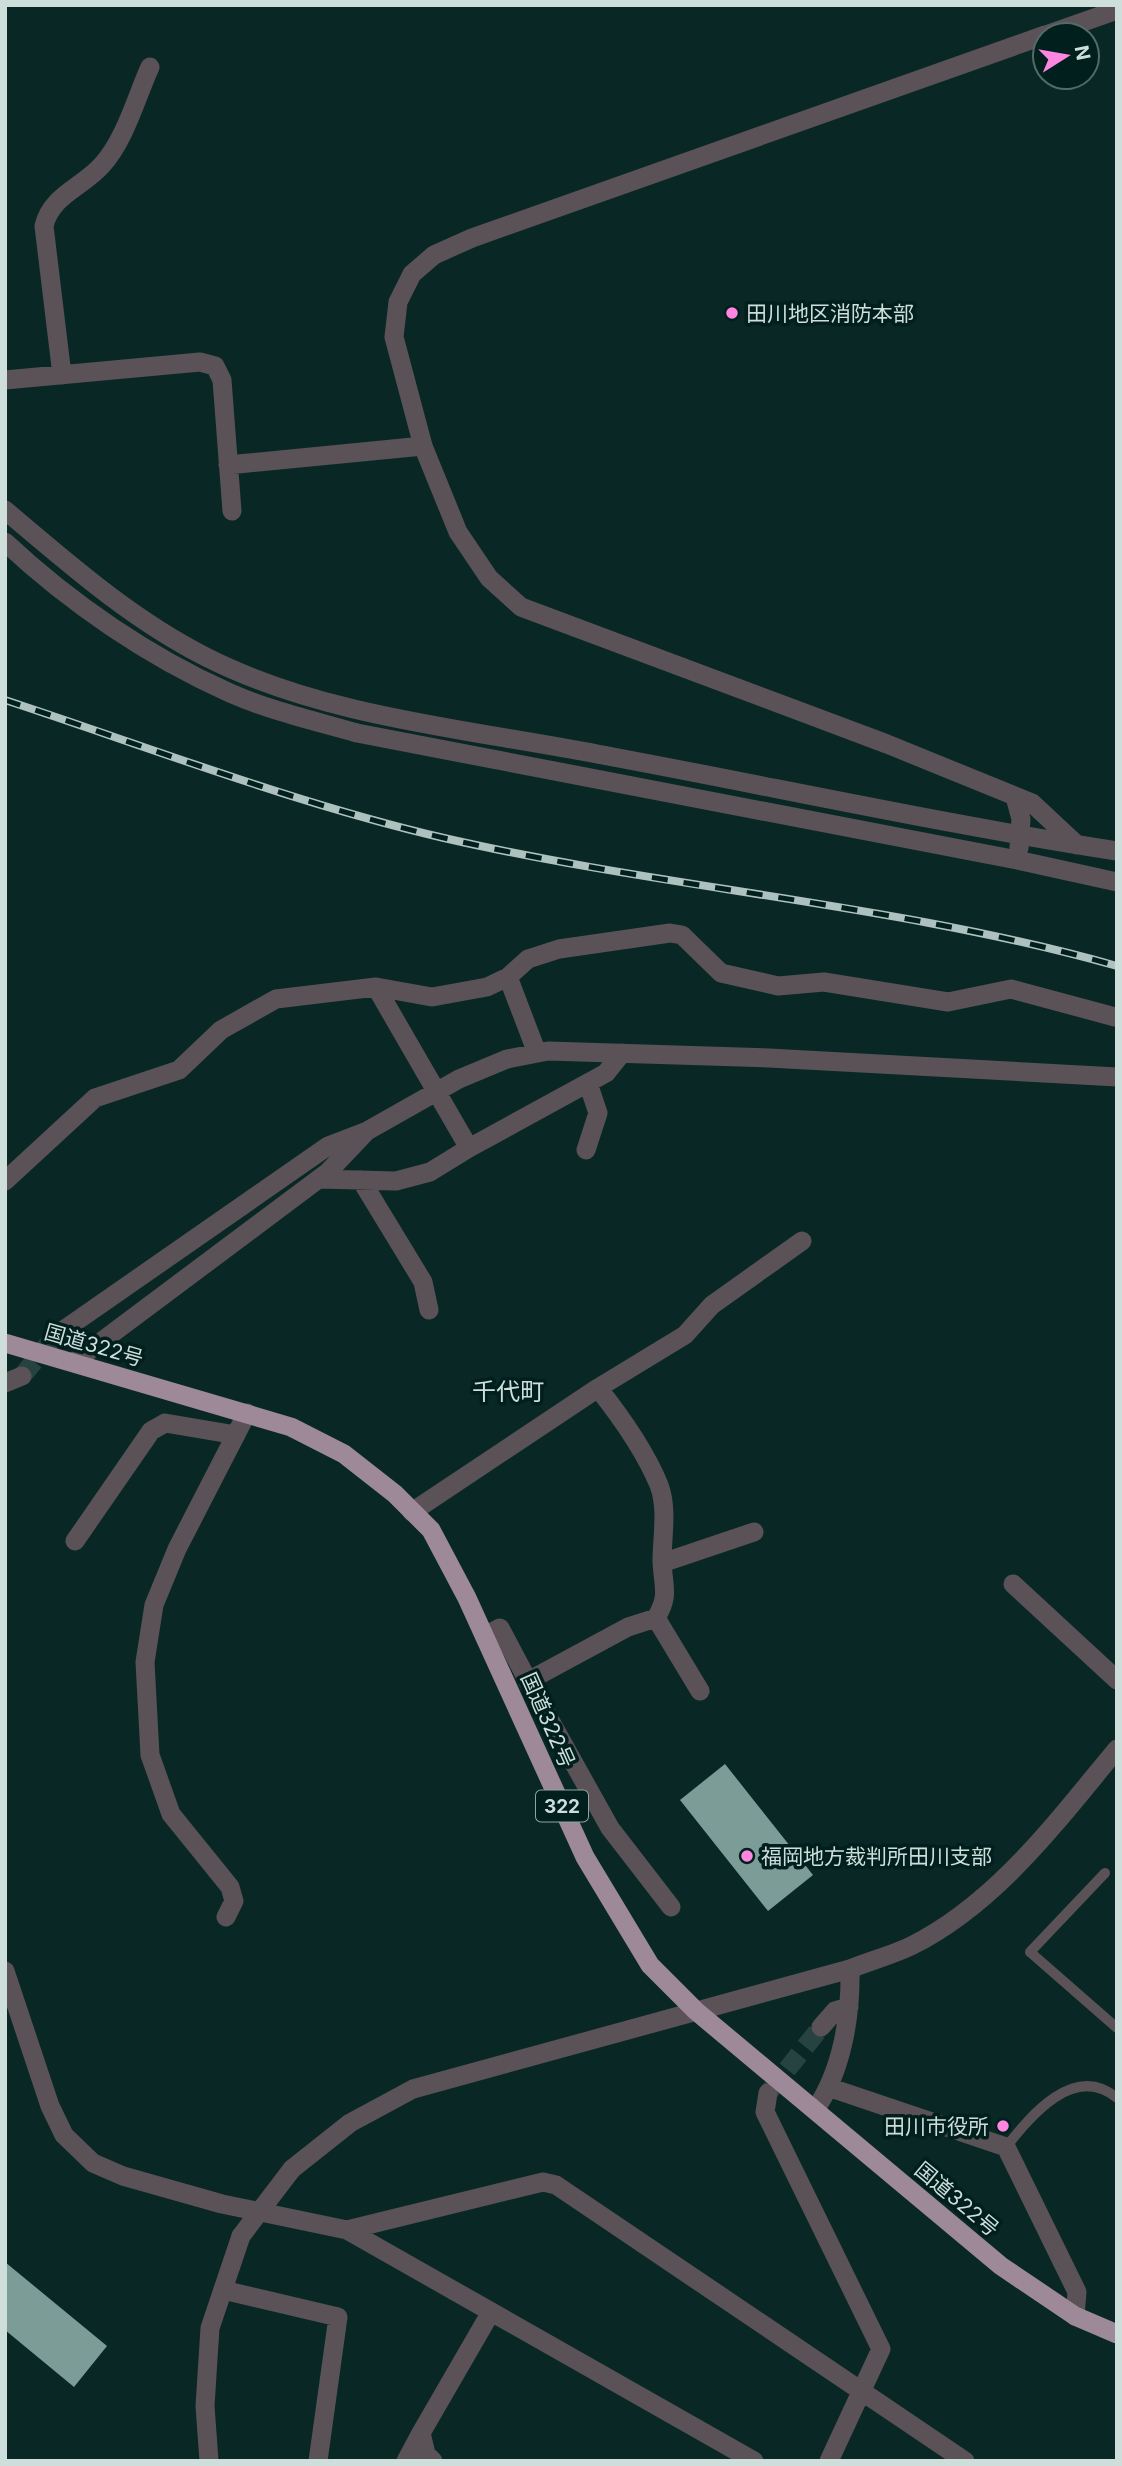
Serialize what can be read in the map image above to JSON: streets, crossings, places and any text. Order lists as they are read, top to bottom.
{
  "streets": {
    "highway": ["国道322号", "322"]
  },
  "districts": ["千代町"],
  "places": ["田川地区消防本部", "福岡地方裁判所田川支部", "田川市役所"],
  "north": "right"
}
